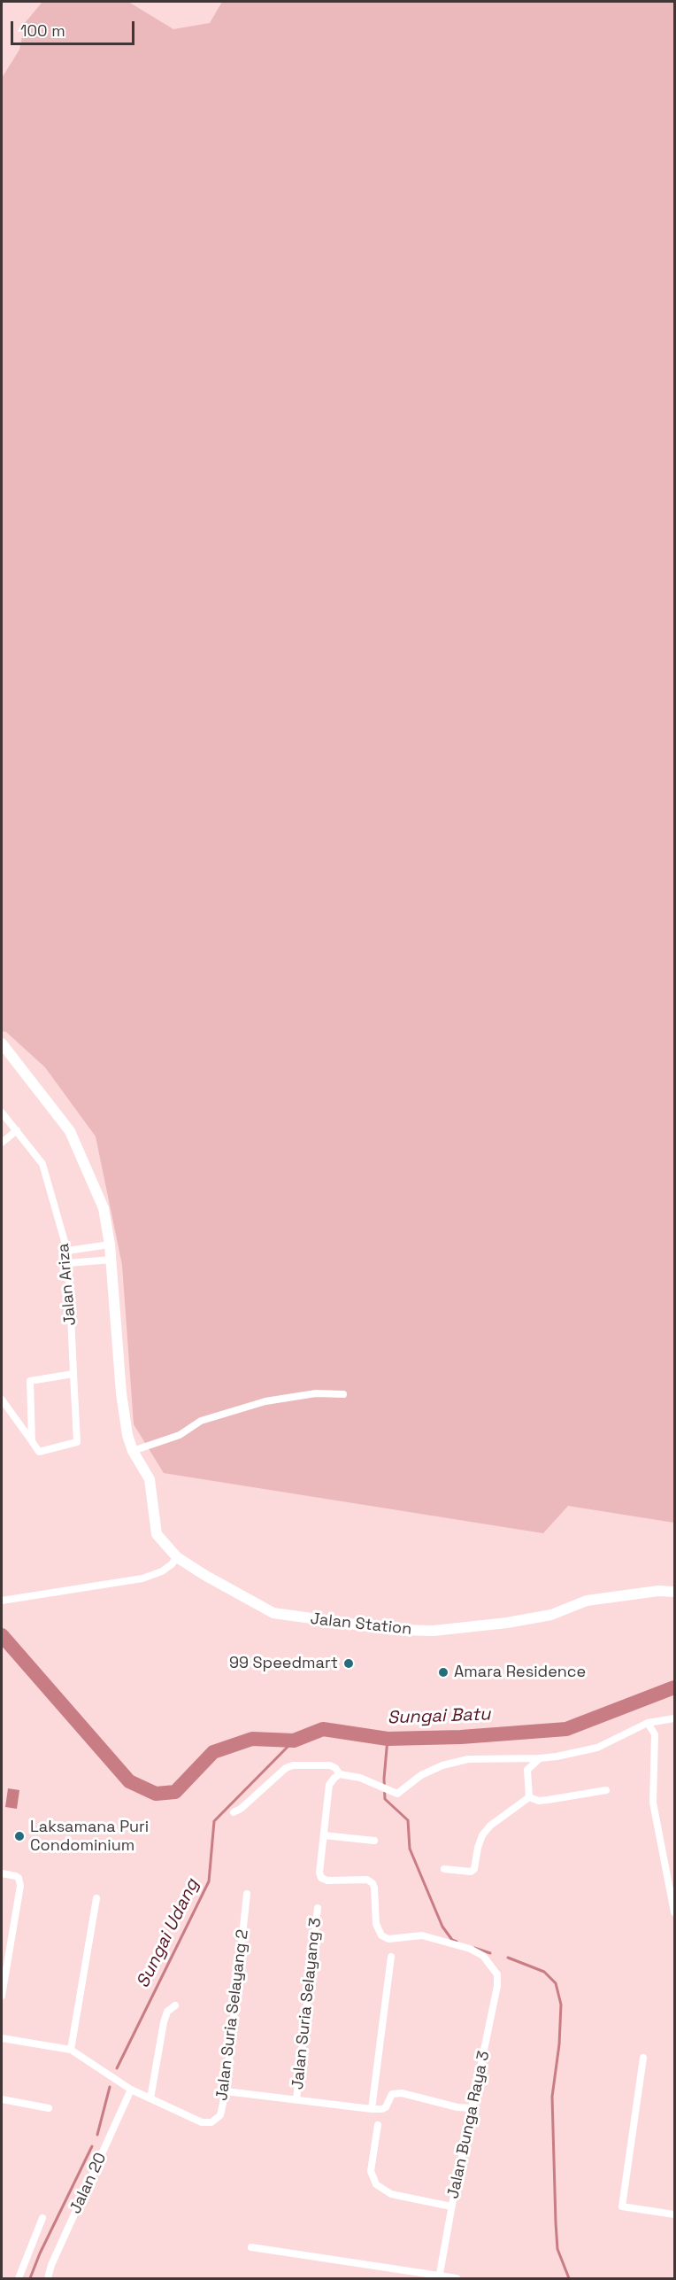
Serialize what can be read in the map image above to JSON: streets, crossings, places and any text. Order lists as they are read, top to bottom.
{
  "streets": {
    "street": [
      "Jalan Ariza",
      "Jalan Station",
      "Jalan Suria Selayang 3",
      "Jalan Suria Selayang 2",
      "Jalan Bunga Raya 3",
      "Jalan 20"
    ]
  },
  "water": ["Sungai Batu", "Sungai Udang"],
  "places": ["99 Speedmart", "Amara Residence", "Laksamana Puri Condominium"],
  "scale_bar": "100 m"
}
